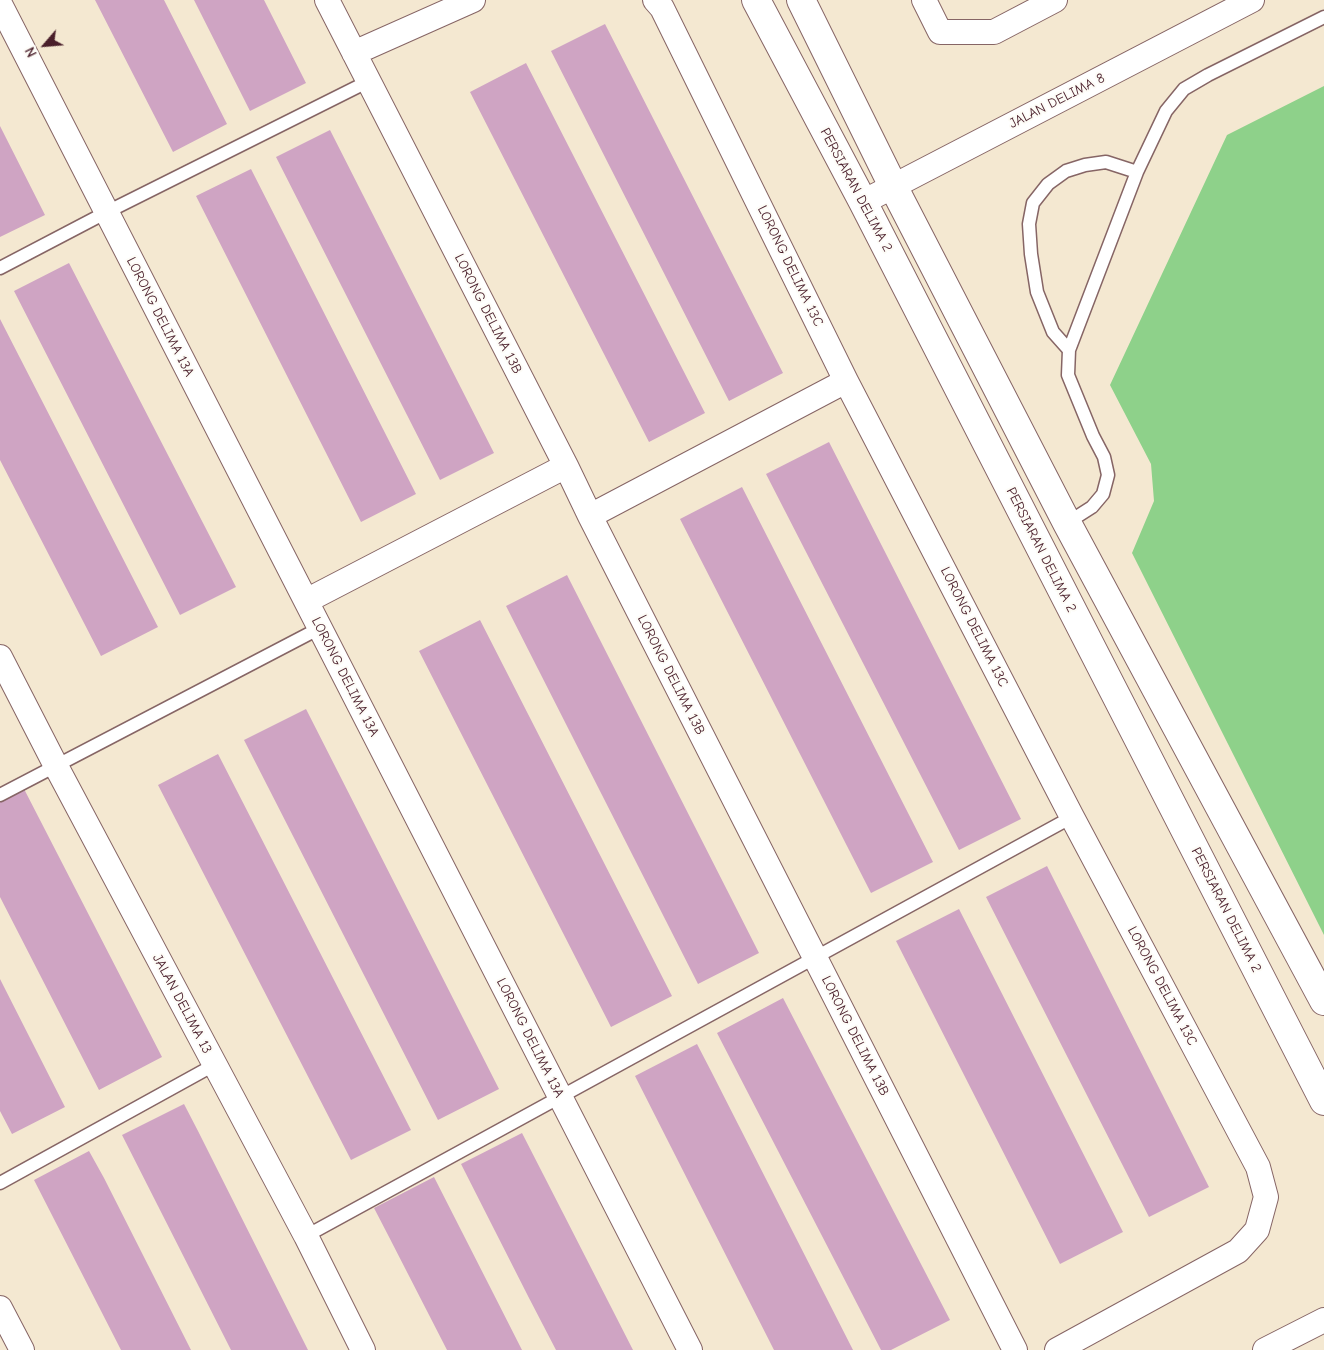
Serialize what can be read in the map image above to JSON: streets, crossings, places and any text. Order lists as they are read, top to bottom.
{
  "streets": {
    "street": [
      "JALAN DELIMA 8",
      "PERSIARAN DELIMA 2",
      "LORONG DELIMA 13C",
      "LORONG DELIMA 13B",
      "LORONG DELIMA 13A",
      "JALAN DELIMA 13"
    ]
  },
  "crossings": [
    ["JALAN DELIMA 8", "PERSIARAN DELIMA 2"]
  ],
  "north": "bottom left"
}
